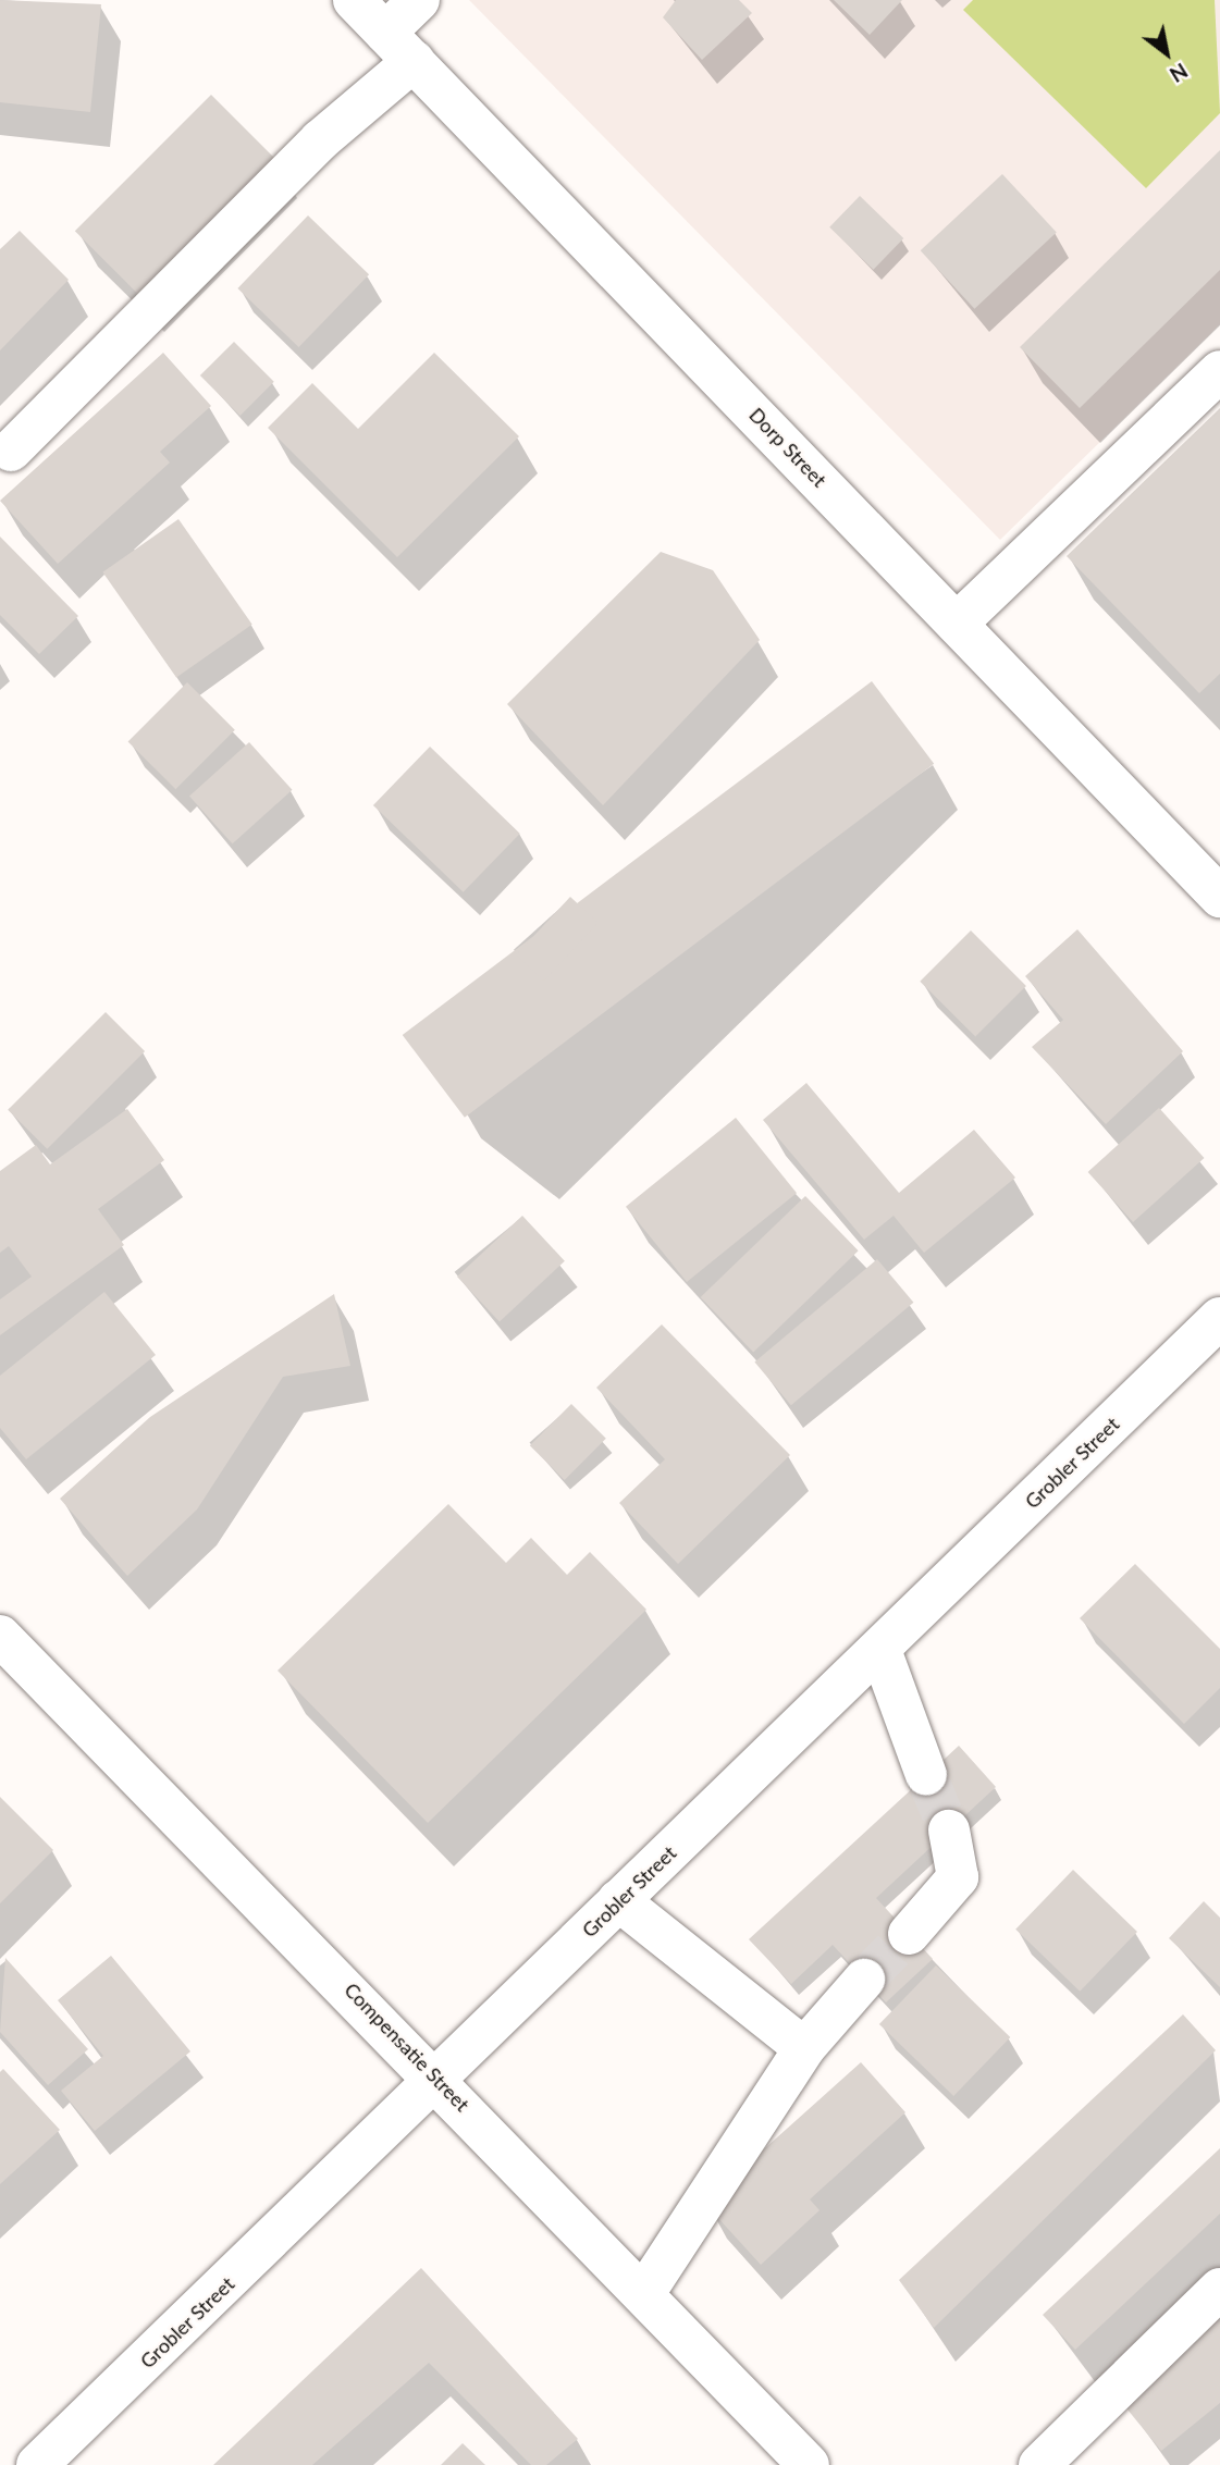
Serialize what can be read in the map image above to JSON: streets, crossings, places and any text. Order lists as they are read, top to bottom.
{
  "streets": {
    "street": ["Dorp Street", "Grobler Street", "Compensatie Street"]
  },
  "crossings": [
    ["Grobler Street", "Compensatie Street"]
  ],
  "north": "bottom right"
}
